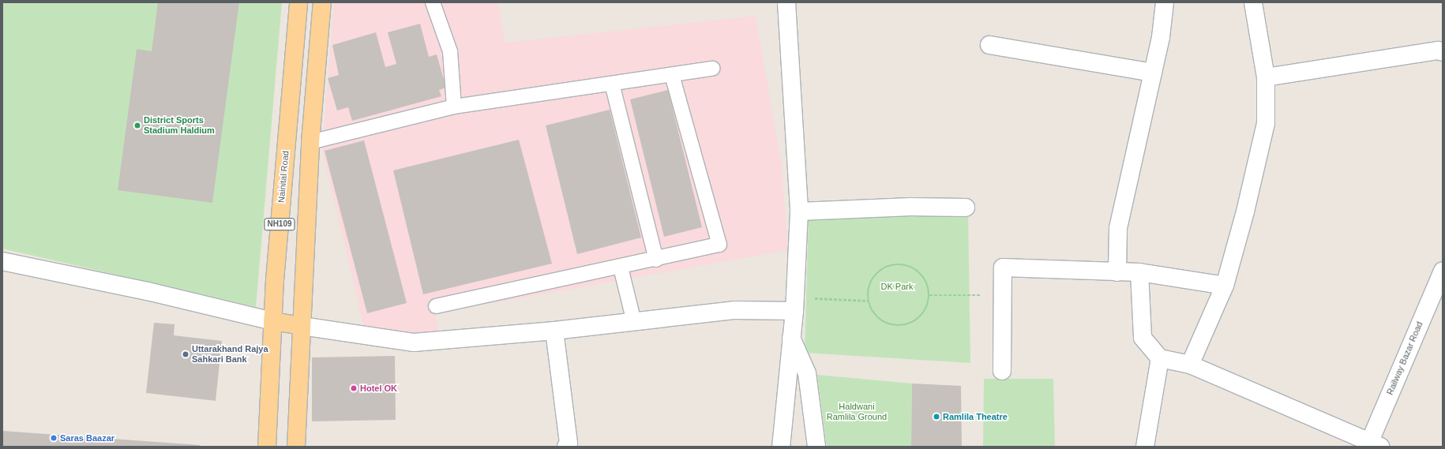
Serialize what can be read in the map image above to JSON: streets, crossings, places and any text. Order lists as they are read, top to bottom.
{
  "streets": {
    "highway": ["Nainital Road", "NH109"],
    "street": ["Railway Bazar Road"]
  },
  "parks": ["DK Park", "Haldwani Ramlila Ground"],
  "places": [
    "District Sports Stadium Haldium",
    "Uttarakhand Rajya Sahkari Bank",
    "Hotel OK",
    "Ramlila Theatre",
    "Saras Baazar"
  ]
}
